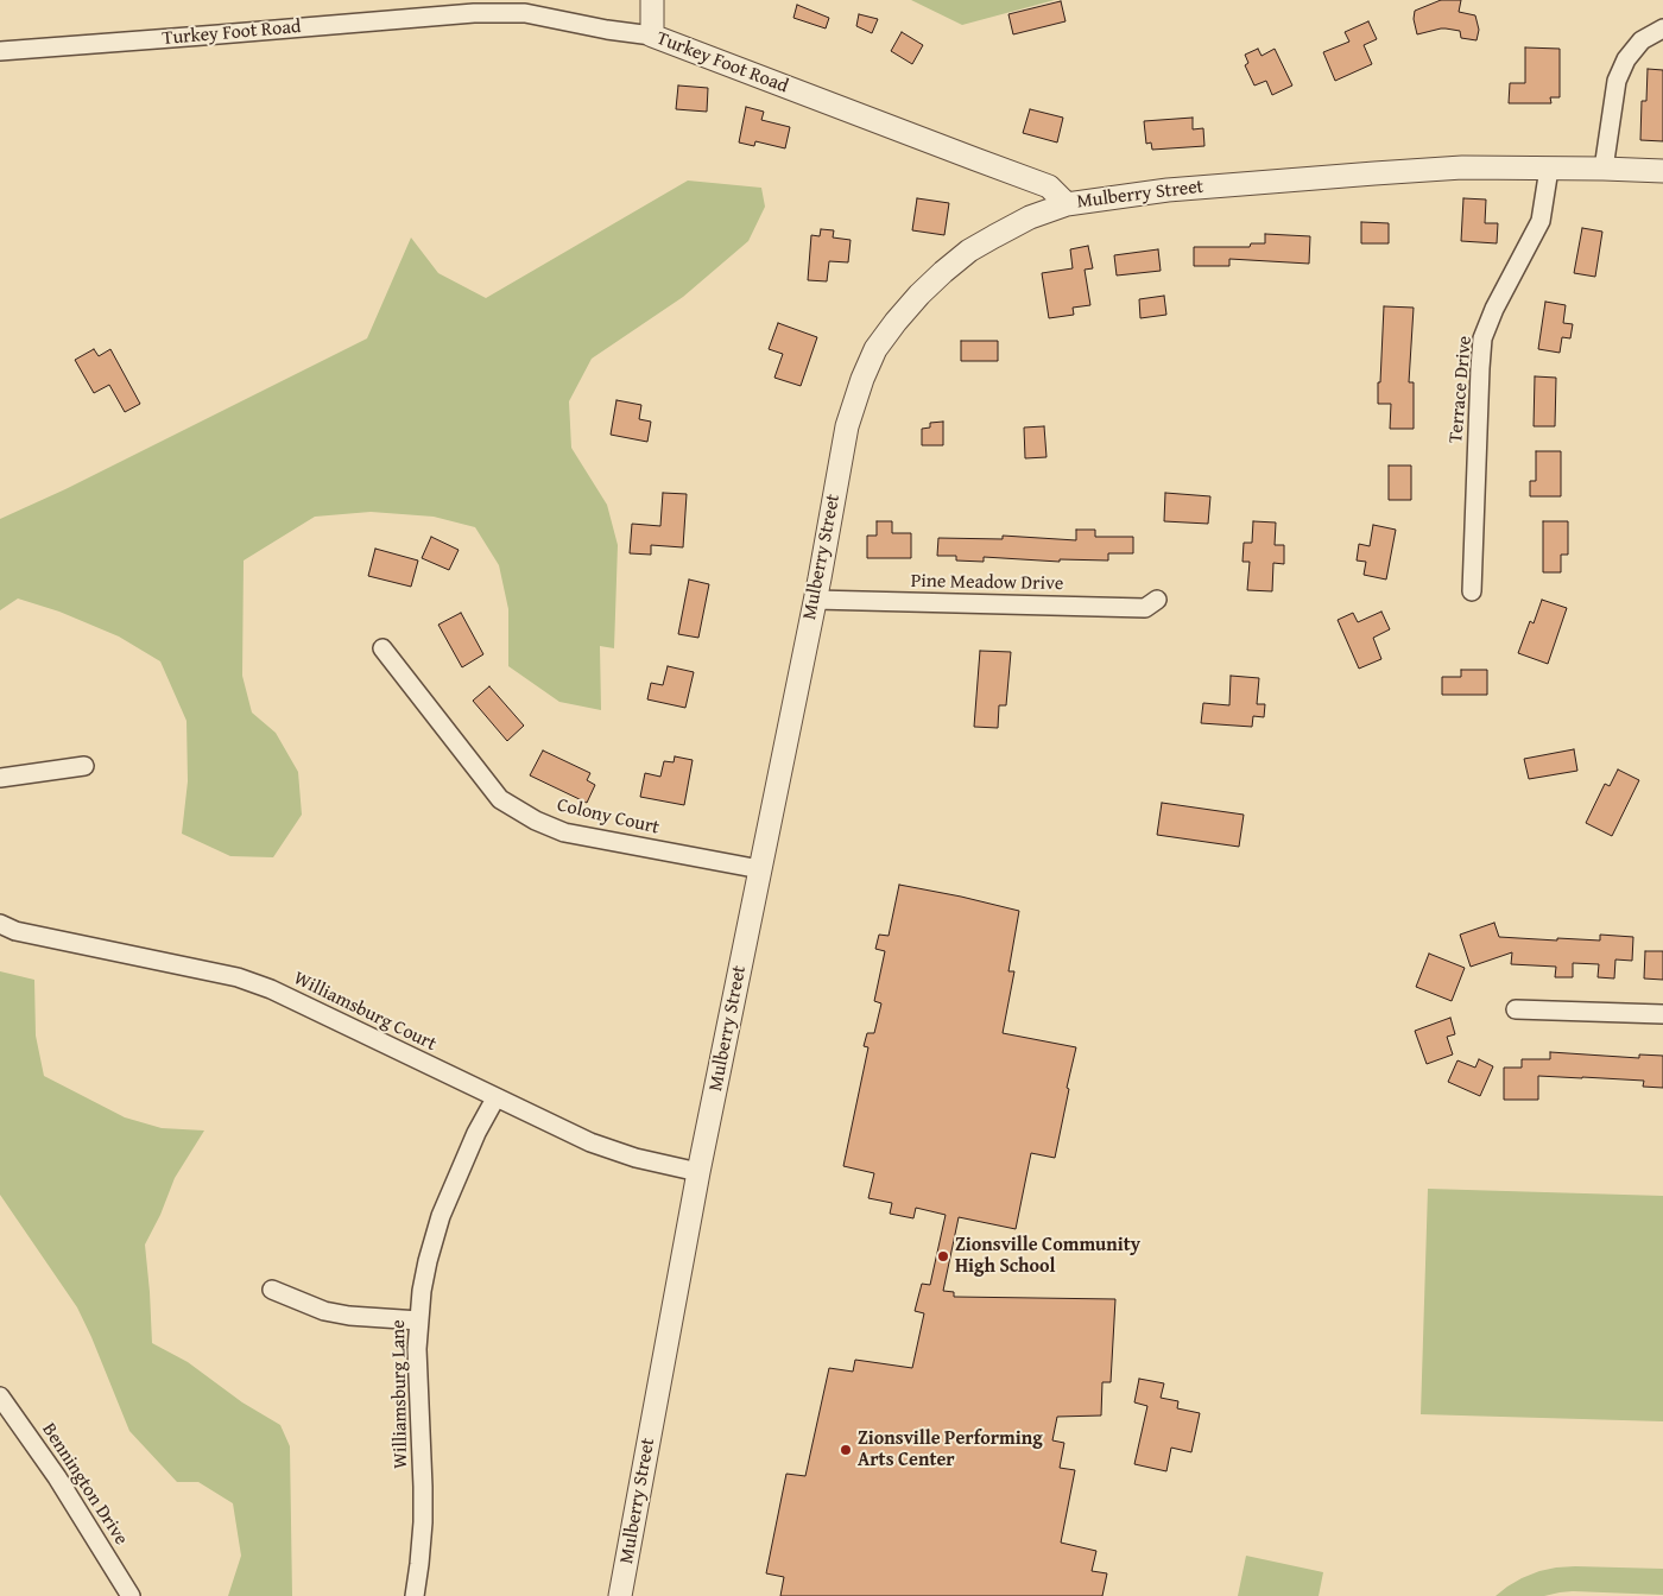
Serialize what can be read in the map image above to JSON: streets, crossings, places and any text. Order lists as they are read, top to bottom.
{
  "streets": {
    "street": [
      "Turkey Foot Road",
      "Mulberry Street",
      "Terrace Drive",
      "Pine Meadow Drive",
      "Colony Court",
      "Williamsburg Court",
      "Williamsburg Lane",
      "Bennington Drive"
    ]
  },
  "crossings": [
    ["Turkey Foot Road", "Mulberry Street"],
    ["Mulberry Street", "Terrace Drive"],
    ["Mulberry Street", "Pine Meadow Drive"],
    ["Mulberry Street", "Colony Court"],
    ["Mulberry Street", "Williamsburg Court"],
    ["Williamsburg Court", "Williamsburg Lane"]
  ],
  "places": ["Zionsville Community High School", "Zionsville Performing Arts Center"]
}
